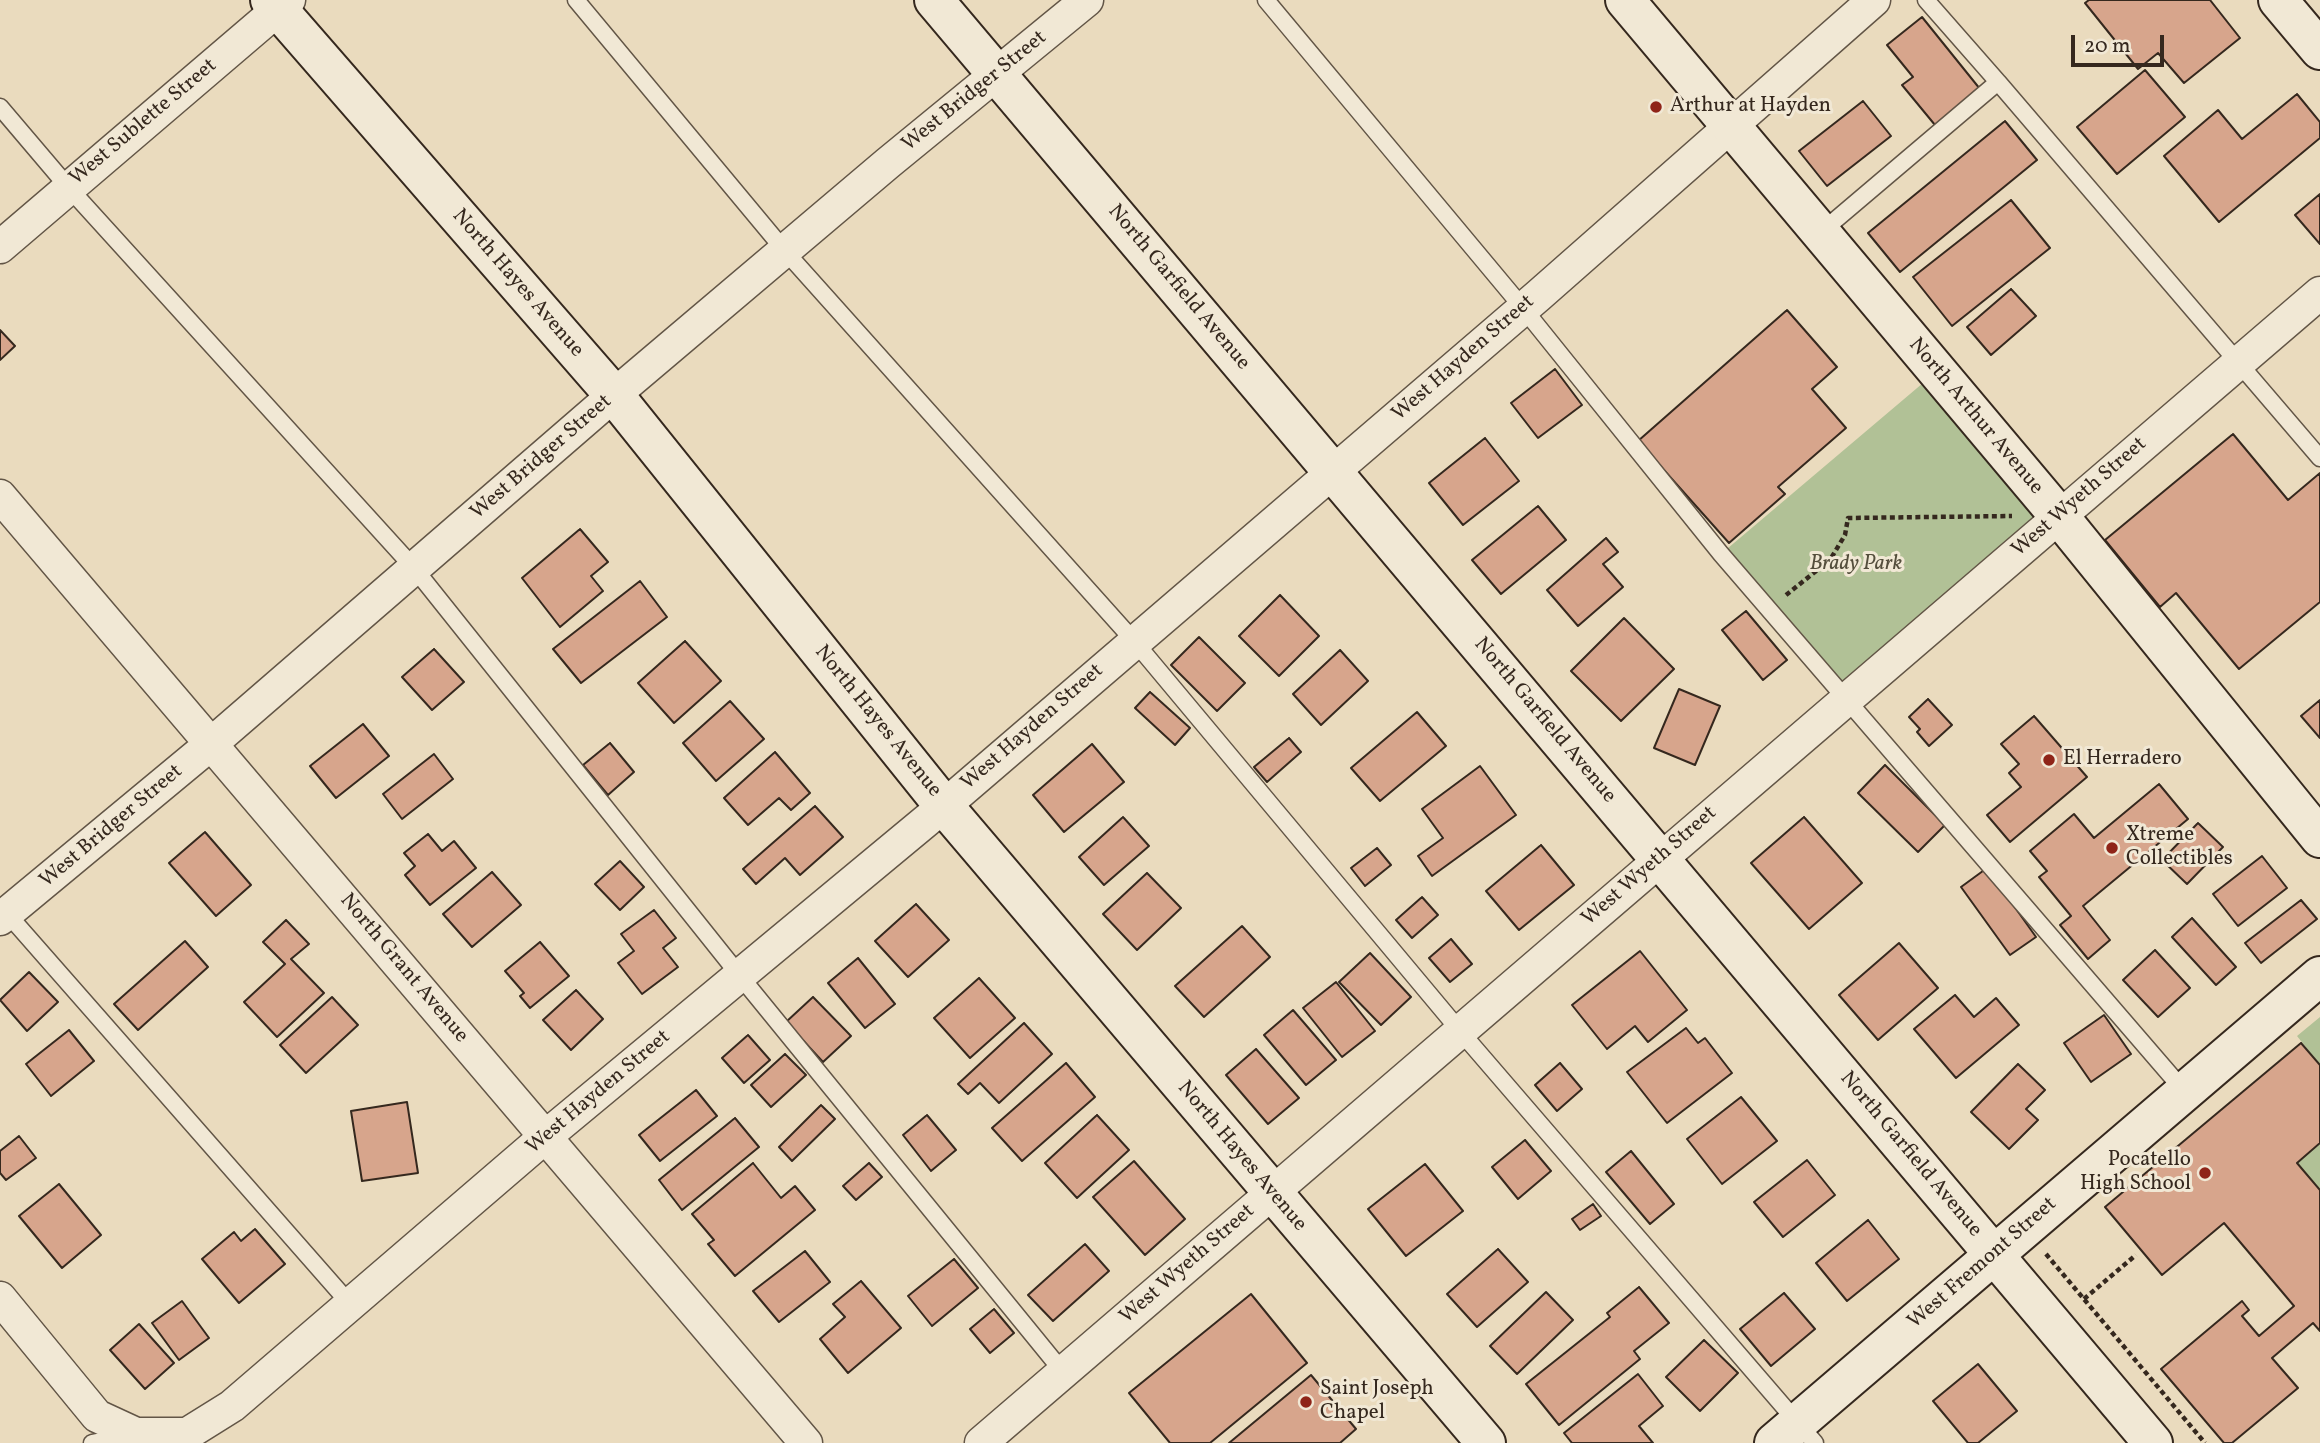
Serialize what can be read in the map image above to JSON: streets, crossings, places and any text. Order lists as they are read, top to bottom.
{
  "streets": {
    "street": [
      "West Bridger Street",
      "West Sublette Street",
      "North Hayes Avenue",
      "North Garfield Avenue",
      "West Hayden Street",
      "North Arthur Avenue",
      "West Wyeth Street",
      "North Grant Avenue",
      "West Fremont Street"
    ]
  },
  "crossings": [
    ["West Bridger Street", "North Hayes Avenue"],
    ["West Bridger Street", "North Garfield Avenue"],
    ["West Bridger Street", "North Grant Avenue"],
    ["West Sublette Street", "North Hayes Avenue"],
    ["North Hayes Avenue", "West Hayden Street"],
    ["North Hayes Avenue", "West Wyeth Street"],
    ["North Garfield Avenue", "West Hayden Street"],
    ["North Garfield Avenue", "West Wyeth Street"],
    ["North Garfield Avenue", "West Fremont Street"],
    ["West Hayden Street", "North Arthur Avenue"],
    ["West Hayden Street", "North Grant Avenue"],
    ["North Arthur Avenue", "West Wyeth Street"]
  ],
  "parks": ["Brady Park"],
  "places": [
    "Arthur at Hayden",
    "El Herradero",
    "Xtreme Collectibles",
    "Pocatello High School",
    "Saint Joseph Chapel"
  ],
  "scale_bar": "20 m"
}
